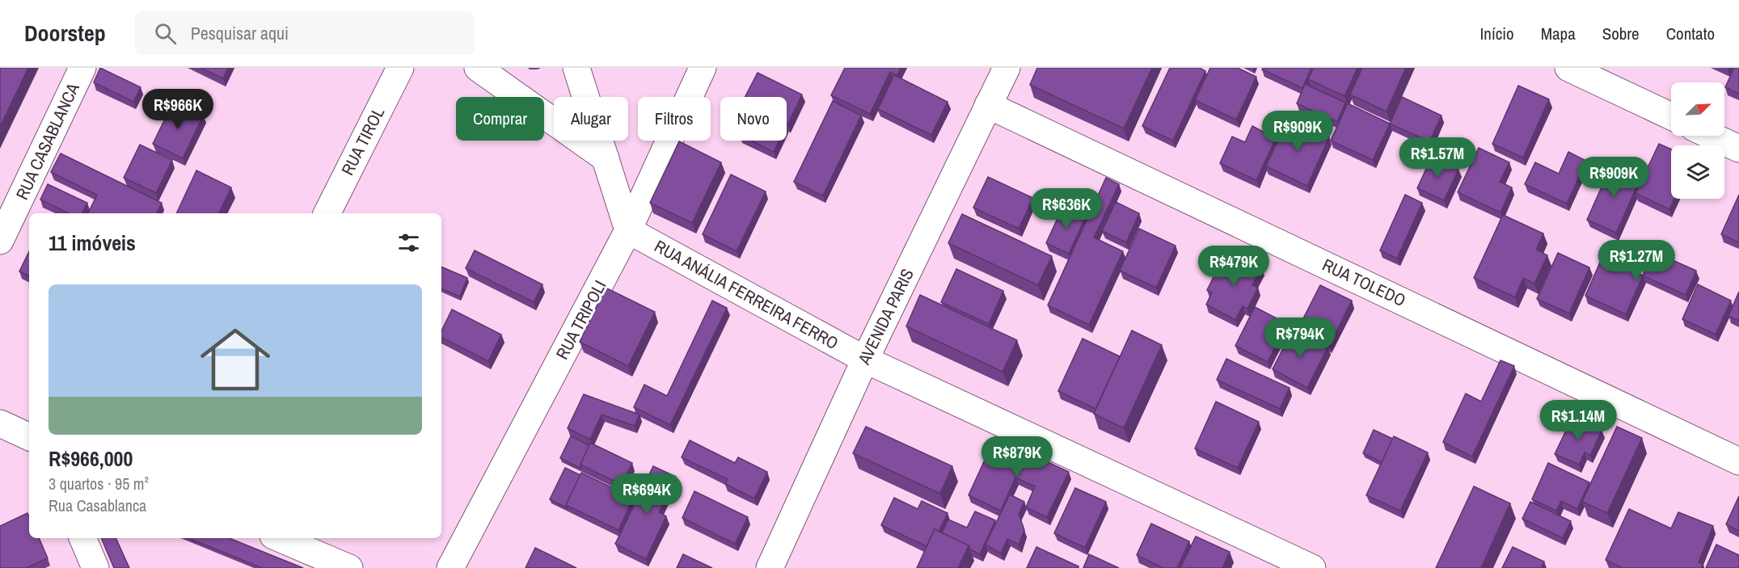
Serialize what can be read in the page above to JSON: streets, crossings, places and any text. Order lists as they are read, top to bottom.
{
  "streets": {
    "street": [
      "RUA CASABLANCA",
      "RUA TIROL",
      "RUA TOLEDO",
      "RUA ANÁLIA FERREIRA FERRO",
      "AVENIDA PARIS",
      "RUA TRIPOLI"
    ]
  },
  "crossings": [
    ["RUA TOLEDO", "AVENIDA PARIS"],
    ["RUA ANÁLIA FERREIRA FERRO", "AVENIDA PARIS"],
    ["RUA ANÁLIA FERREIRA FERRO", "RUA TRIPOLI"]
  ],
  "north": "top right",
  "page": {
    "header": "Doorstep",
    "search": "Pesquisar aqui",
    "nav": [
      "Início",
      "Mapa",
      "Sobre",
      "Contato"
    ],
    "price": [
      "R$966K",
      "R$909K",
      "R$1.57M",
      "R$909K",
      "R$636K",
      "R$1.27M",
      "R$479K",
      "R$794K",
      "R$1.14M",
      "R$879K",
      "R$694K"
    ],
    "chip": [
      "Comprar",
      "Alugar",
      "Filtros",
      "Novo"
    ],
    "heading": "11 imóveis",
    "list": [
      {
        "name": "R$966,000",
        "note": "3 quartos · 95 m² · Rua Casablanca"
      }
    ]
  }
}
